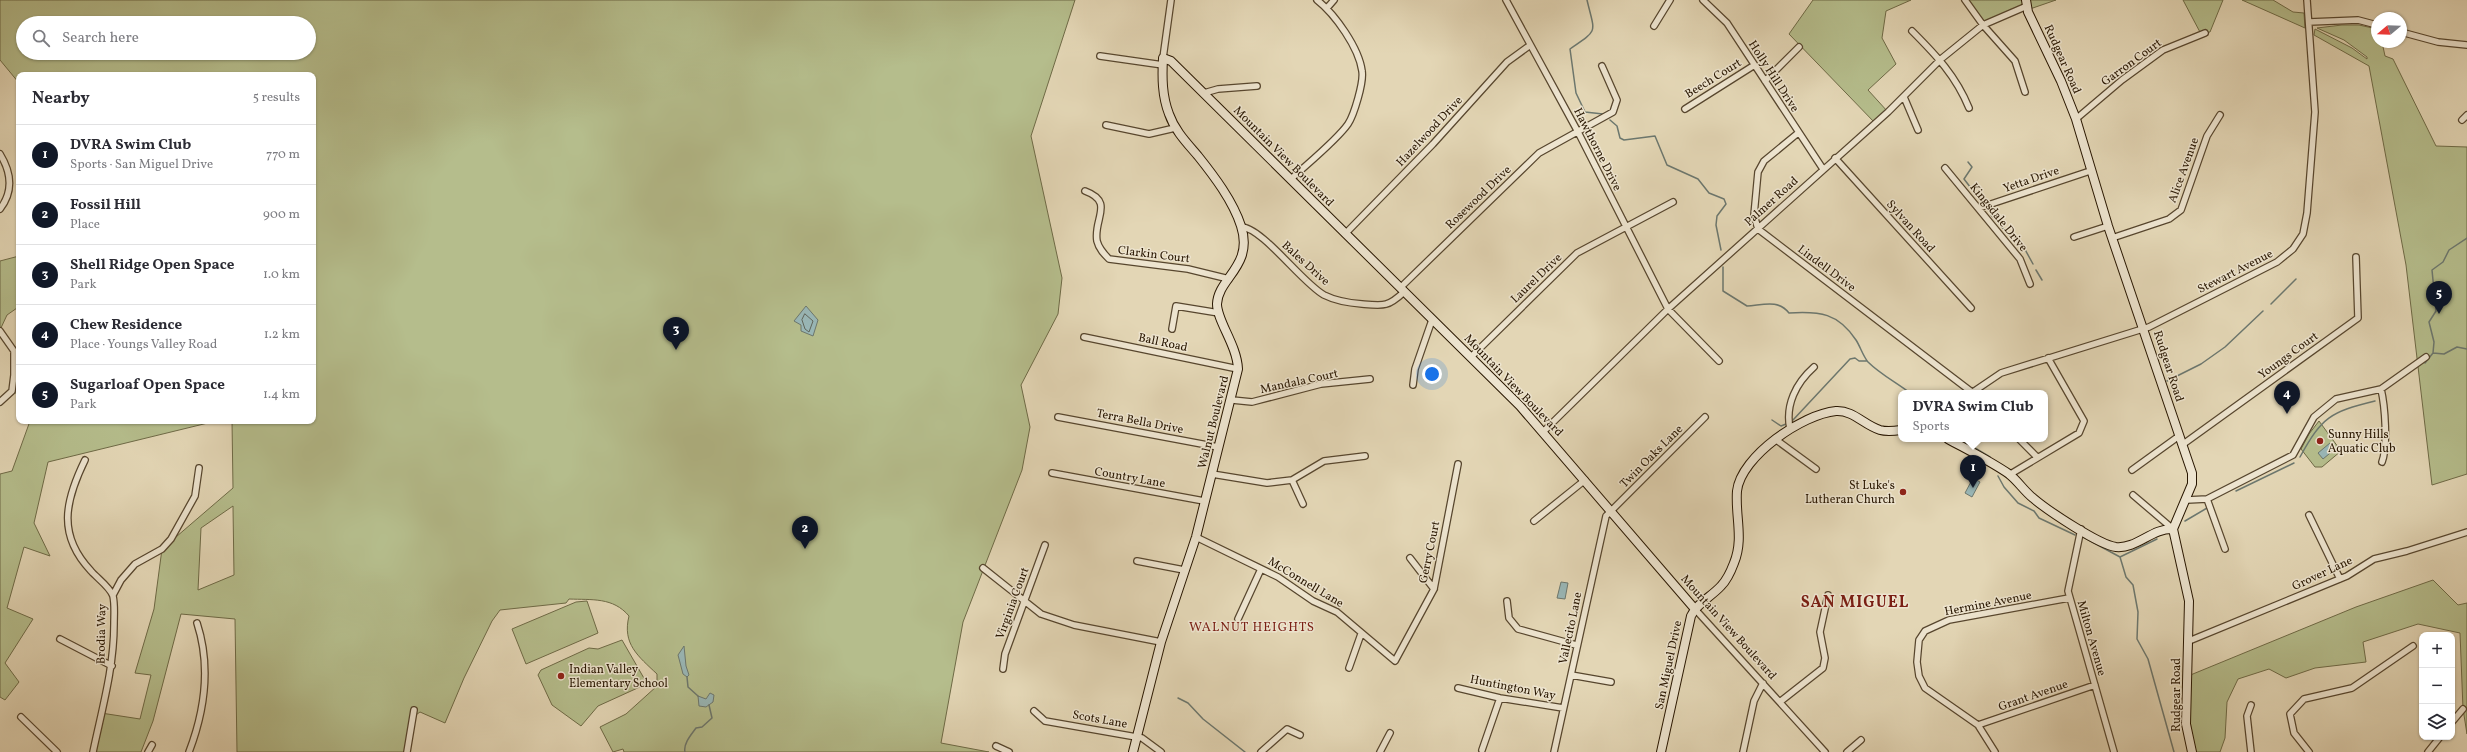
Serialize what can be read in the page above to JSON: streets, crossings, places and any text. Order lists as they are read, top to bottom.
{
  "streets": {
    "street": [
      "Rudgear Road",
      "Garron Court",
      "Holly Hill Drive",
      "Beech Court",
      "Hazelwood Drive",
      "Hawthorne Drive",
      "Mountain View Boulevard",
      "Alice Avenue",
      "Yetta Drive",
      "Rosewood Drive",
      "Palmer Road",
      "Kingsdale Drive",
      "Sylvan Road",
      "Clarkin Court",
      "Bales Drive",
      "Lindell Drive",
      "Stewart Avenue",
      "Laurel Drive",
      "Ball Road",
      "Youngs Court",
      "Mandala Court",
      "Terra Bella Drive",
      "Walnut Boulevard",
      "Twin Oaks Lane",
      "Country Lane",
      "Gerry Court",
      "Grover Lane",
      "McConnell Lane",
      "Virginia Court",
      "Hermine Avenue",
      "Vallecito Lane",
      "Brodia Way",
      "Milton Avenue",
      "San Miguel Drive",
      "Huntington Way",
      "Grant Avenue",
      "Scots Lane"
    ]
  },
  "crossings": [
    ["Rudgear Road", "Garron Court"],
    ["Rudgear Road", "Alice Avenue"],
    ["Rudgear Road", "Yetta Drive"],
    ["Rudgear Road", "Palmer Road"],
    ["Rudgear Road", "Stewart Avenue"],
    ["Rudgear Road", "Youngs Court"],
    ["Rudgear Road", "Grover Lane"],
    ["Holly Hill Drive", "Beech Court"],
    ["Holly Hill Drive", "Palmer Road"],
    ["Hazelwood Drive", "Hawthorne Drive"],
    ["Hazelwood Drive", "Mountain View Boulevard"],
    ["Hawthorne Drive", "Rosewood Drive"],
    ["Hawthorne Drive", "Palmer Road"],
    ["Hawthorne Drive", "Laurel Drive"],
    ["Mountain View Boulevard", "Rosewood Drive"],
    ["Mountain View Boulevard", "Palmer Road"],
    ["Mountain View Boulevard", "Bales Drive"],
    ["Mountain View Boulevard", "Laurel Drive"],
    ["Mountain View Boulevard", "Walnut Boulevard"],
    ["Mountain View Boulevard", "Twin Oaks Lane"],
    ["Mountain View Boulevard", "Vallecito Lane"],
    ["Mountain View Boulevard", "San Miguel Drive"],
    ["Yetta Drive", "Kingsdale Drive"],
    ["Rosewood Drive", "Bales Drive"],
    ["Palmer Road", "Sylvan Road"],
    ["Palmer Road", "Lindell Drive"],
    ["Clarkin Court", "Walnut Boulevard"],
    ["Bales Drive", "Walnut Boulevard"],
    ["Ball Road", "Walnut Boulevard"],
    ["Mandala Court", "Walnut Boulevard"],
    ["Terra Bella Drive", "Walnut Boulevard"],
    ["Walnut Boulevard", "Country Lane"],
    ["Walnut Boulevard", "McConnell Lane"],
    ["Walnut Boulevard", "Scots Lane"],
    ["Twin Oaks Lane", "Vallecito Lane"],
    ["Gerry Court", "McConnell Lane"],
    ["Hermine Avenue", "Milton Avenue"],
    ["Hermine Avenue", "Grant Avenue"],
    ["Vallecito Lane", "Huntington Way"],
    ["Milton Avenue", "Grant Avenue"]
  ],
  "districts": ["SAN MIGUEL", "WALNUT HEIGHTS"],
  "places": ["Sunny Hills Aquatic Club", "St Luke's Lutheran Church", "Indian Valley Elementary School"],
  "north": "left",
  "page": {
    "search": "Search here",
    "heading": ["Nearby", "5 results"],
    "list": [
      {
        "mark": "1",
        "name": "DVRA Swim Club",
        "note": "Sports · San Miguel Drive",
        "value": "770 m"
      },
      {
        "mark": "2",
        "name": "Fossil Hill",
        "note": "Place",
        "value": "900 m"
      },
      {
        "mark": "3",
        "name": "Shell Ridge Open Space",
        "note": "Park",
        "value": "1.0 km"
      },
      {
        "mark": "4",
        "name": "Chew Residence",
        "note": "Place · Youngs Valley Road",
        "value": "1.2 km"
      },
      {
        "mark": "5",
        "name": "Sugarloaf Open Space",
        "note": "Park",
        "value": "1.4 km"
      }
    ],
    "pins": [
      "5",
      "3",
      "4",
      "1",
      "2"
    ],
    "popup": ["DVRA Swim Club", "Sports"],
    "map_buttons": ["+", "−"]
  }
}
